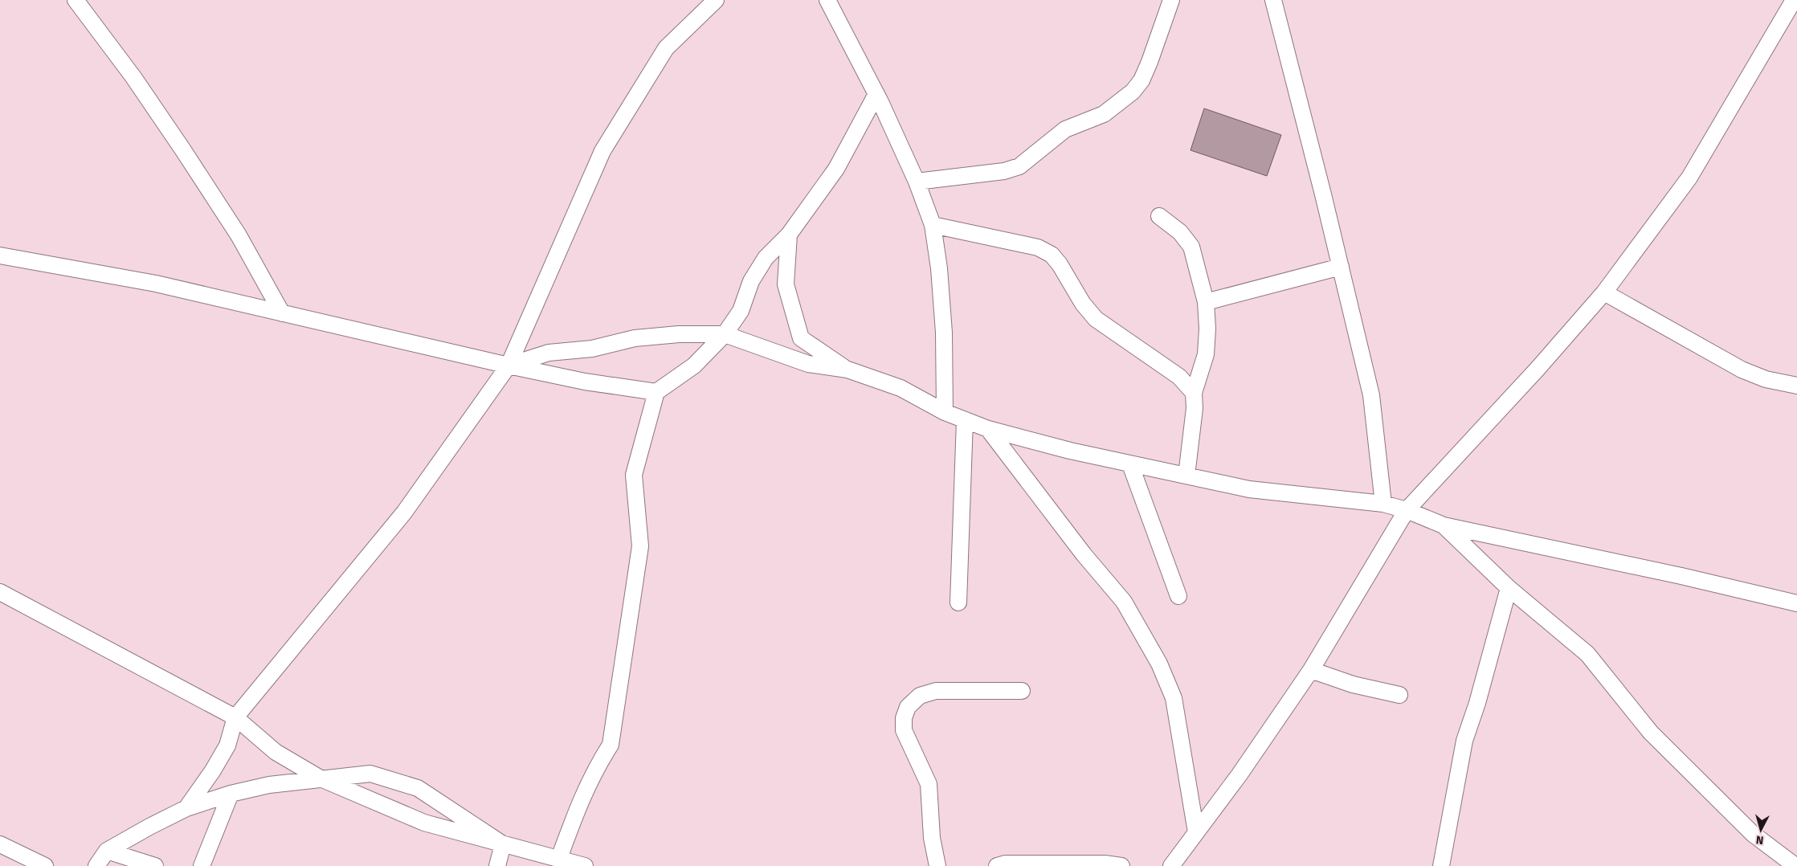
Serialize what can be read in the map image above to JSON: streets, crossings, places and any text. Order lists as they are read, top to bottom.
{
  "north": "bottom"
}
